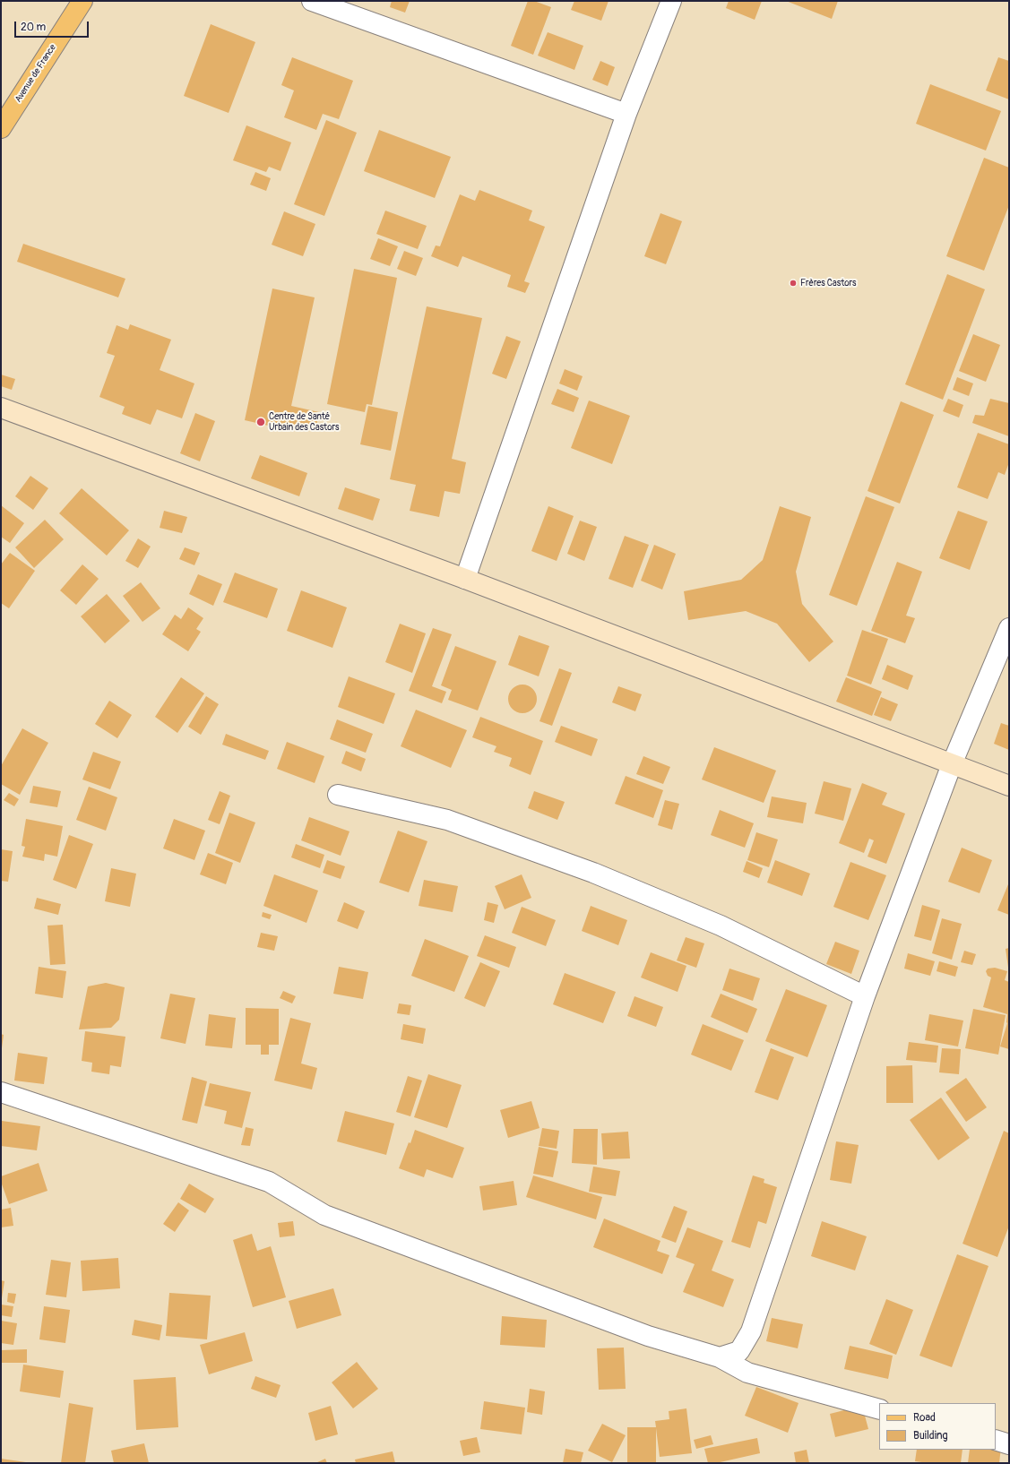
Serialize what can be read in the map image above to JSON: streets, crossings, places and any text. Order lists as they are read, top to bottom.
{
  "streets": {
    "main road": ["Avenue de France"]
  },
  "places": ["Frères Castors", "Centre de Santé Urbain des Castors"],
  "legend": ["Road", "Building"],
  "scale_bar": "20 m"
}
